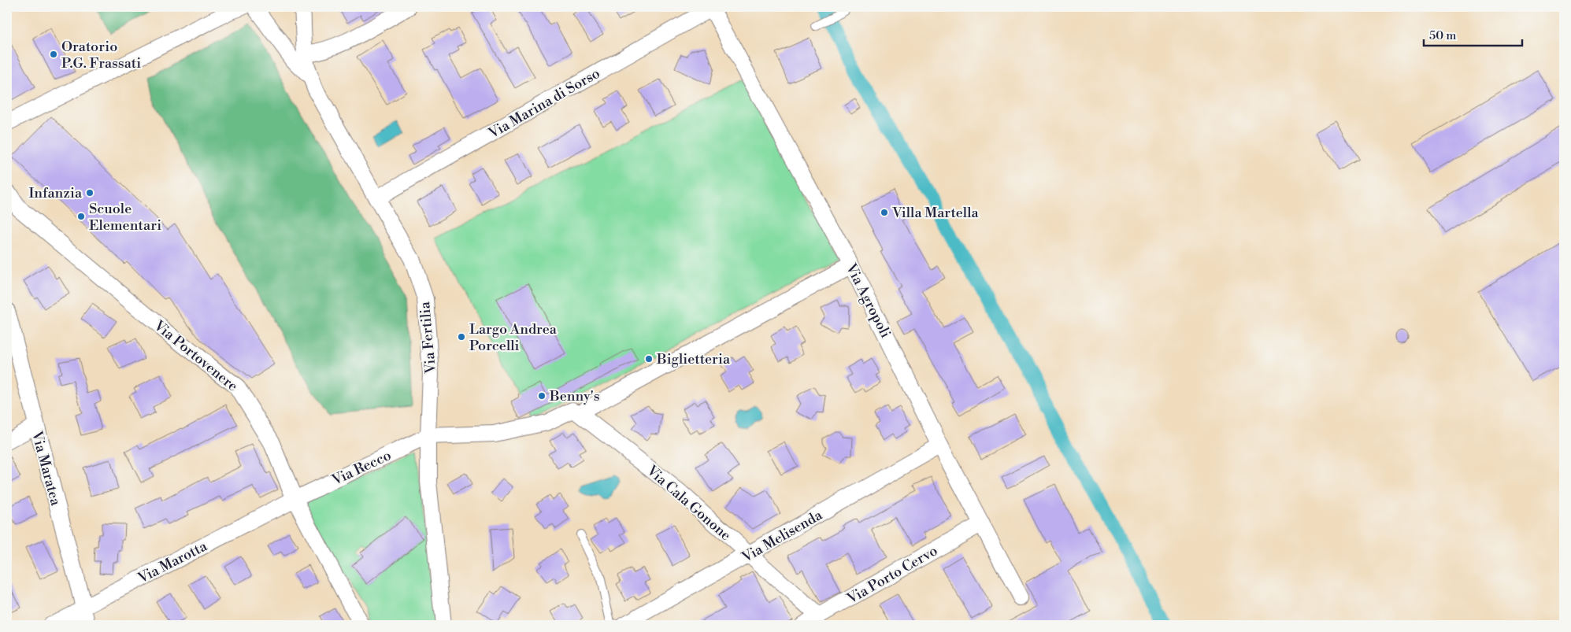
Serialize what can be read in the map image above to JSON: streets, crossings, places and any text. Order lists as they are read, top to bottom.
{
  "streets": {
    "street": [
      "Via Marina di Sorso",
      "Via Agropoli",
      "Via Fertilia",
      "Via Portovenere",
      "Via Recco",
      "Via Maratea",
      "Via Cala Gonone",
      "Via Melisenda",
      "Via Marotta",
      "Via Porto Cervo"
    ]
  },
  "crossings": [
    ["Via Marina di Sorso", "Via Agropoli"],
    ["Via Marina di Sorso", "Via Fertilia"],
    ["Via Agropoli", "Via Melisenda"],
    ["Via Agropoli", "Via Porto Cervo"],
    ["Via Fertilia", "Via Recco"],
    ["Via Portovenere", "Via Recco"],
    ["Via Portovenere", "Via Marotta"],
    ["Via Recco", "Via Marotta"],
    ["Via Maratea", "Via Marotta"],
    ["Via Cala Gonone", "Via Melisenda"],
    ["Via Cala Gonone", "Via Porto Cervo"]
  ],
  "places": [
    "Oratorio P.G. Frassati",
    "Infanzia",
    "Villa Martella",
    "Scuole Elementari",
    "Largo Andrea Porcelli",
    "Biglietteria",
    "Benny's"
  ],
  "scale_bar": "50 m"
}
